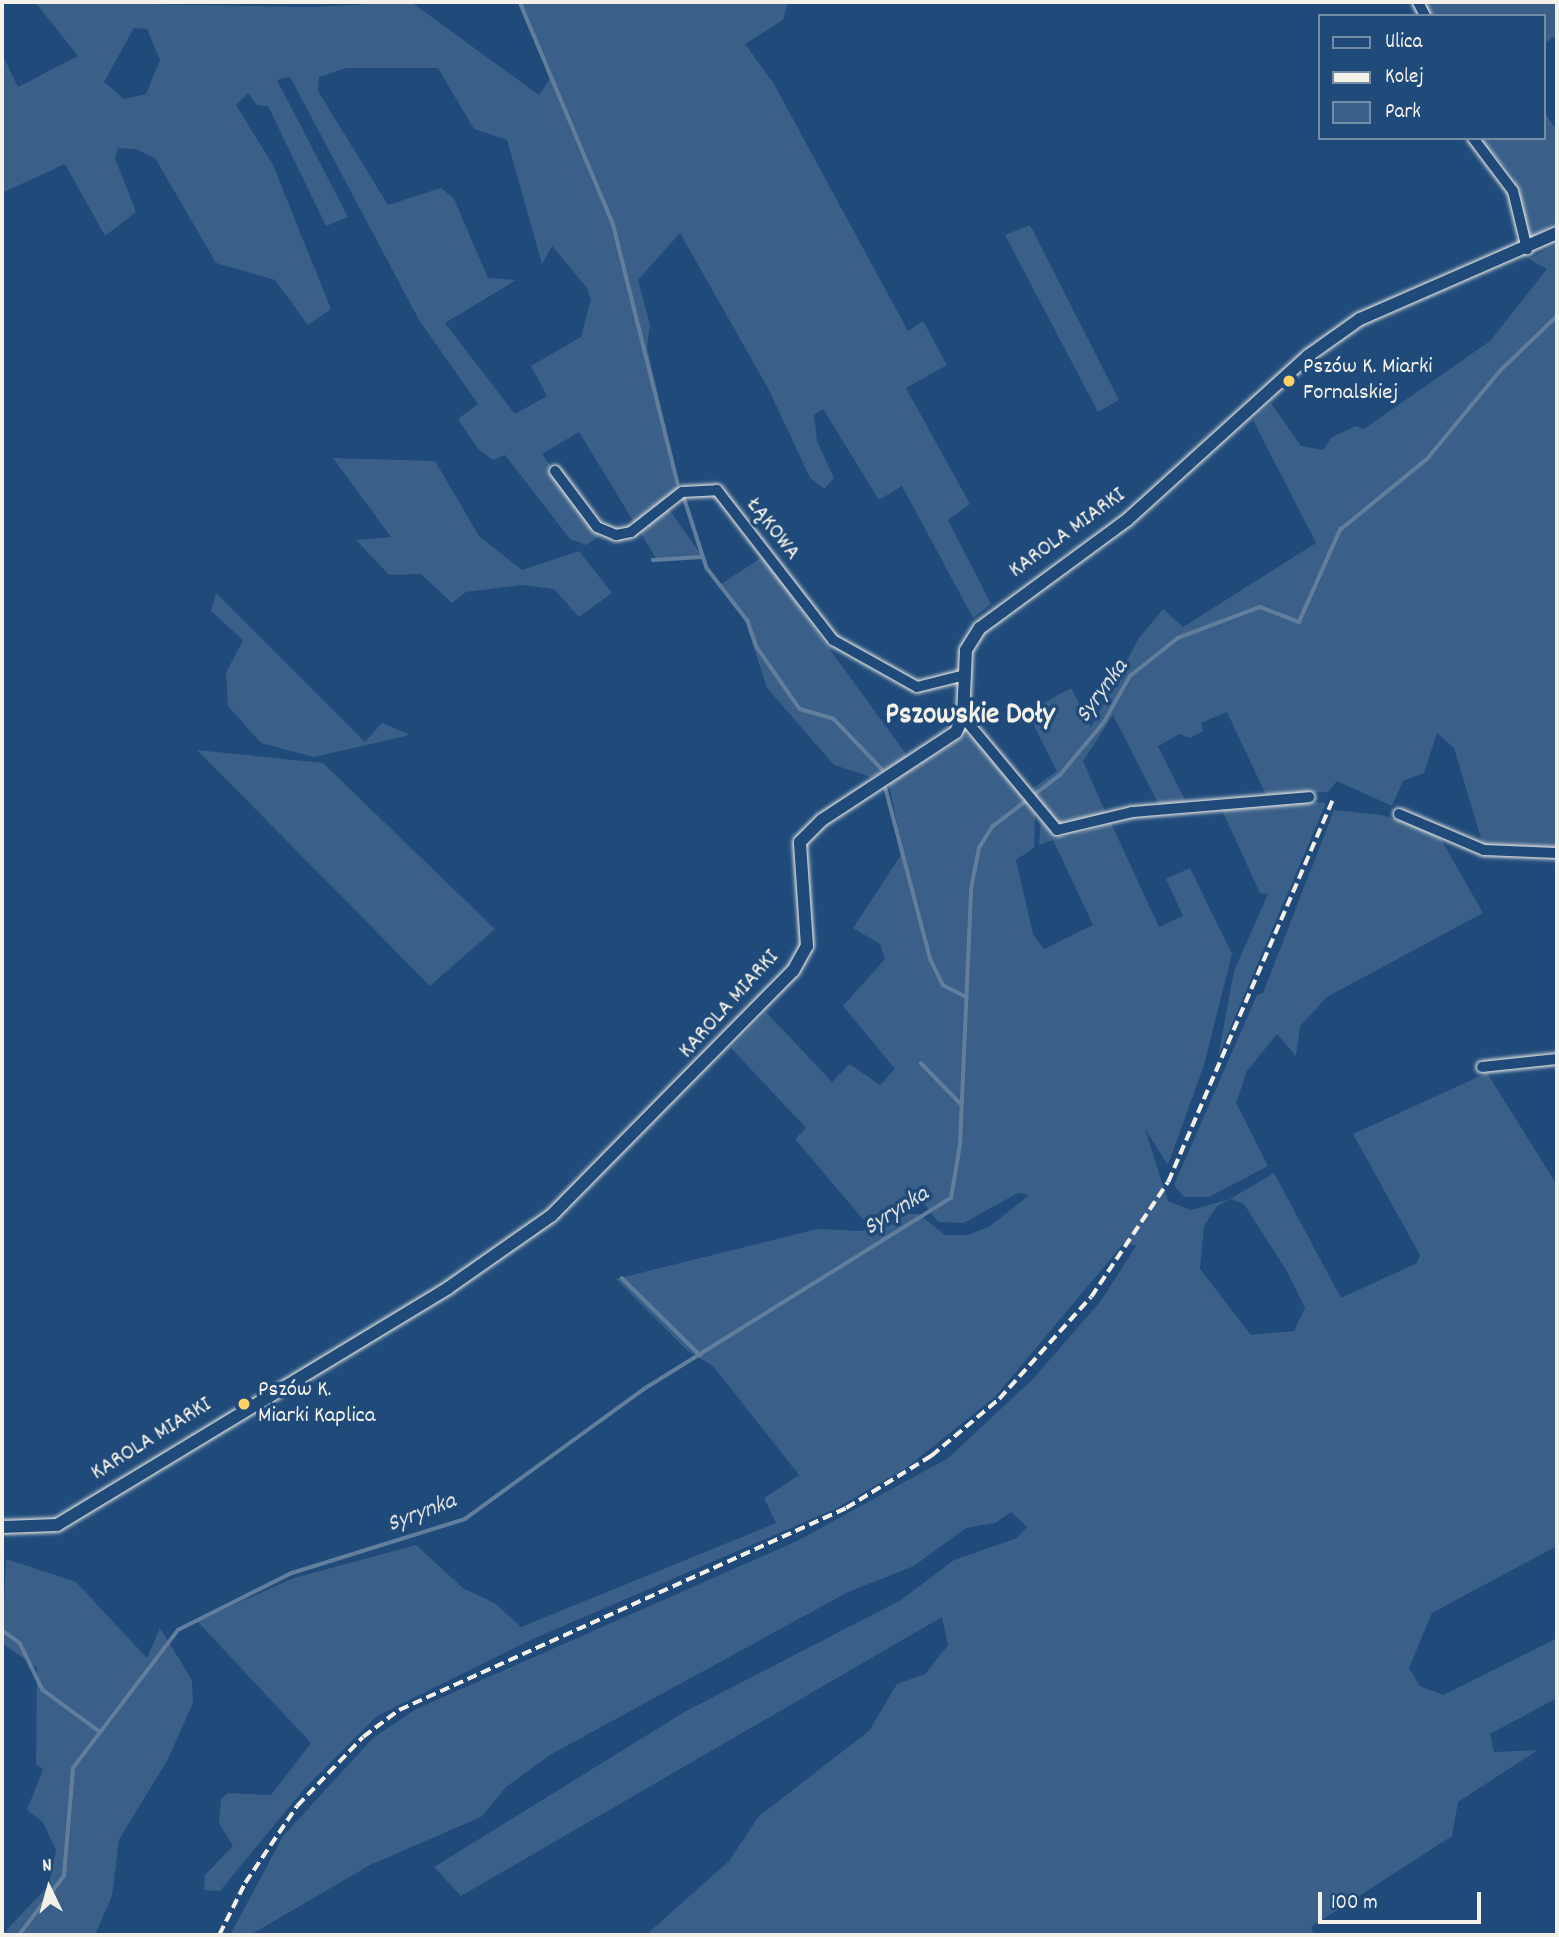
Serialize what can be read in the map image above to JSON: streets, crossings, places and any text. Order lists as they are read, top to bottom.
{
  "streets": {
    "street": ["ŁĄKOWA", "KAROLA MIARKI"]
  },
  "crossings": [
    ["ŁĄKOWA", "KAROLA MIARKI"]
  ],
  "districts": ["Pszowskie Doły"],
  "water": ["Syrynka"],
  "places": ["Pszów K. Miarki Fornalskiej", "Pszów K. Miarki Kaplica"],
  "legend": ["Ulica", "Kolej", "Park"],
  "scale_bar": "100 m",
  "north": "top"
}
